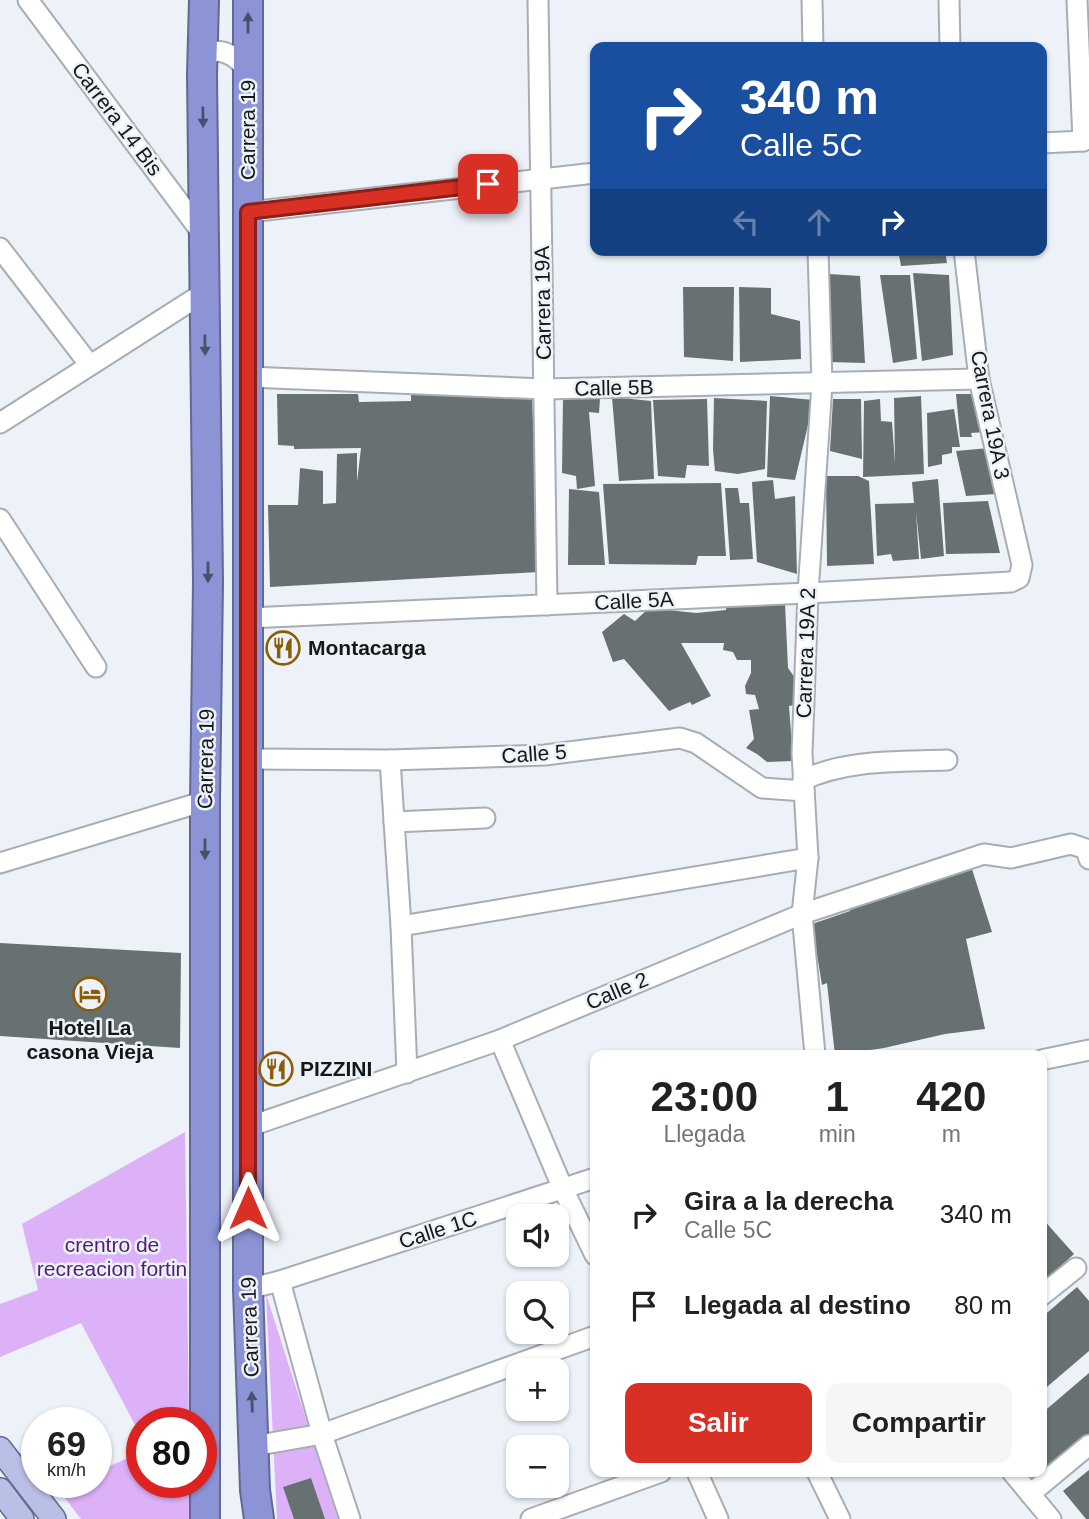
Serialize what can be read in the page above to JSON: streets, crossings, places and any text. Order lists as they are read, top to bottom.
{
  "streets": {
    "highway": ["Carrera 19"],
    "street": [
      "Carrera 14 Bis",
      "Carrera 19A",
      "Calle 5B",
      "Carrera 19A 3",
      "Calle 5A",
      "Carrera 19A 2",
      "Calle 5",
      "Calle 2",
      "Calle 1C"
    ]
  },
  "crossings": [
    ["Carrera 14 Bis", "Carrera 19"],
    ["Carrera 19", "Calle 5B"],
    ["Carrera 19", "Calle 5A"],
    ["Carrera 19", "Calle 5"],
    ["Carrera 19", "Calle 2"],
    ["Carrera 19", "Calle 1C"],
    ["Carrera 19A", "Calle 5B"],
    ["Carrera 19A", "Calle 5A"],
    ["Calle 5B", "Carrera 19A 3"],
    ["Calle 5B", "Carrera 19A 2"],
    ["Carrera 19A 3", "Calle 5A"],
    ["Calle 5A", "Carrera 19A 2"],
    ["Carrera 19A 2", "Calle 5"],
    ["Carrera 19A 2", "Calle 2"]
  ],
  "parks": ["crentro de recreacion fortin"],
  "places": {
    "restaurant": ["Montacarga", "PIZZINI"],
    "hotel": ["Hotel La casona Vieja"]
  },
  "page": {
    "turn": ["340 m", "Calle 5C"],
    "eta": [
      "23:00",
      "Llegada",
      "1",
      "min",
      "420",
      "m"
    ],
    "list": [
      {
        "name": "Gira a la derecha",
        "note": "Calle 5C",
        "value": "340 m"
      },
      {
        "name": "Llegada al destino",
        "value": "80 m"
      }
    ],
    "map_buttons": ["+", "−"],
    "buttons": ["Salir", "Compartir"],
    "speed": "69 km/h",
    "limit": "80"
  }
}
